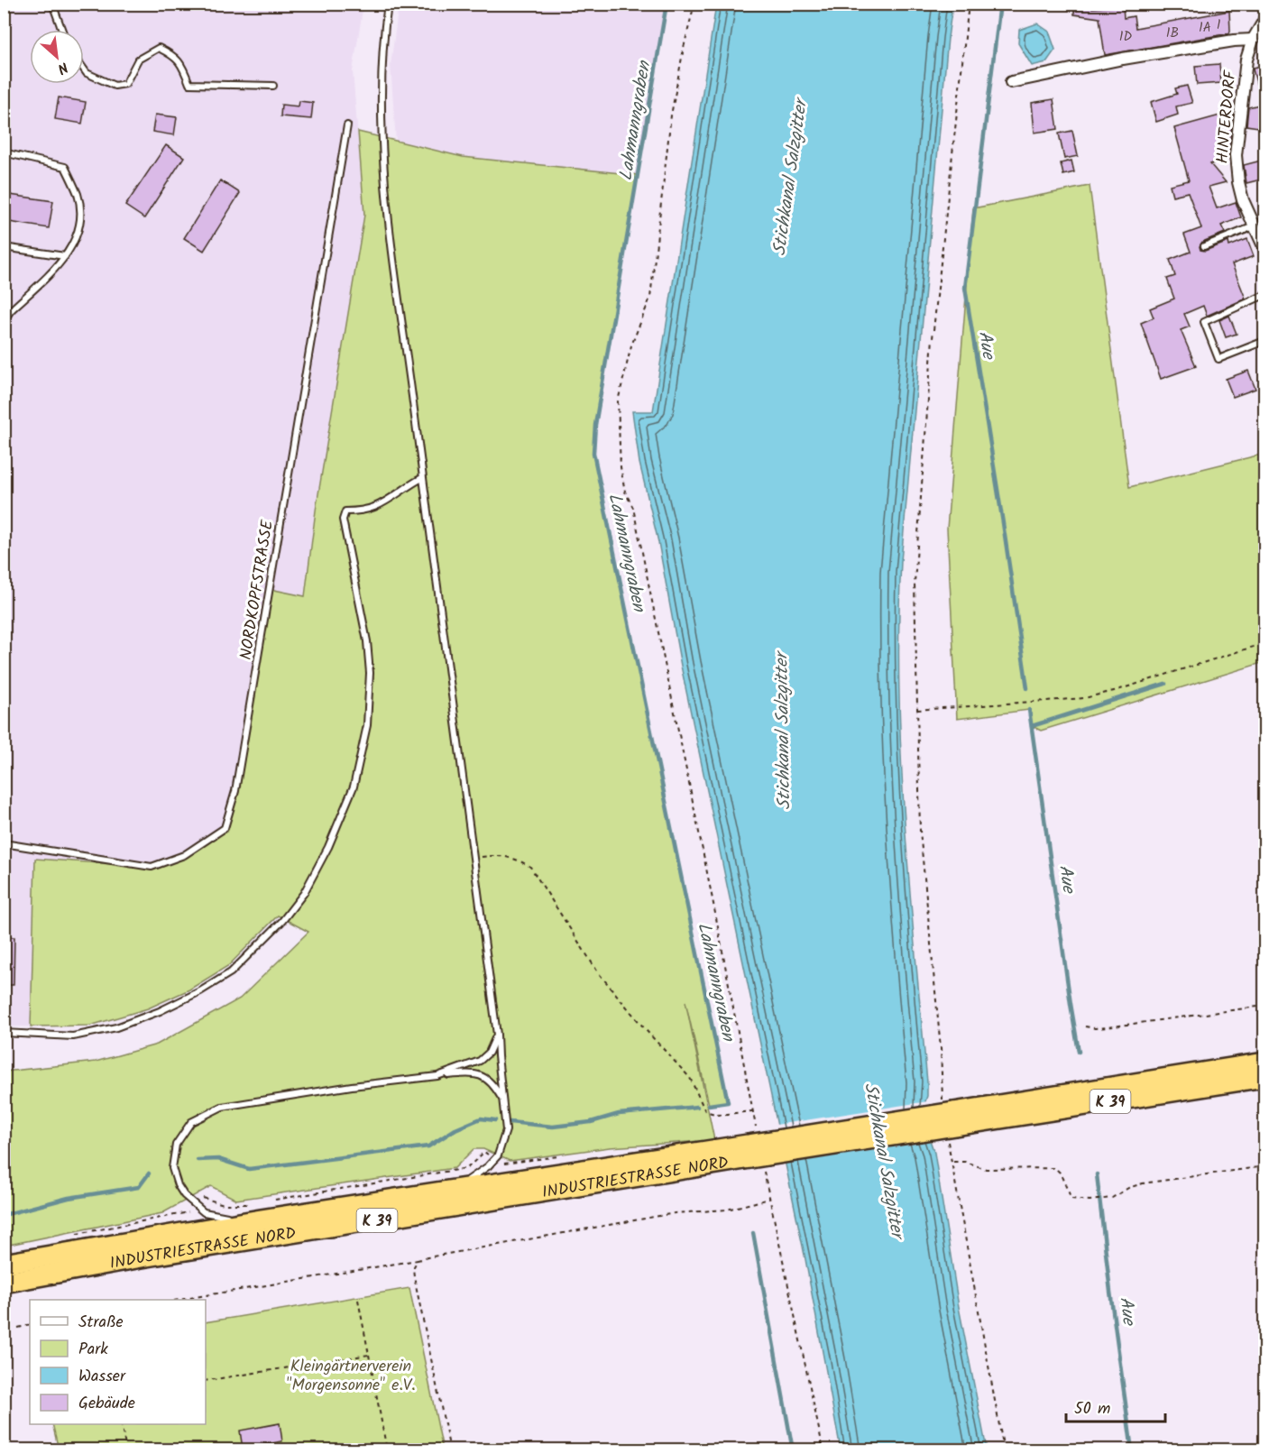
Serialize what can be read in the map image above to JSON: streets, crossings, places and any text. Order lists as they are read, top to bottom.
{
  "streets": {
    "highway": ["K 39", "INDUSTRIESTRASSE NORD"],
    "street": ["HINTERDORF"],
    "lane": ["NORDKOPFSTRASSE"]
  },
  "water": ["Lahmanngraben", "Stichkanal Salzgitter", "Aue"],
  "parks": ["Kleingärtnerverein \"Morgensonne\" e.V."],
  "house_numbers": [
    "1",
    "1A",
    "1B",
    "1D"
  ],
  "legend": [
    "Straße",
    "Park",
    "Wasser",
    "Gebäude"
  ],
  "scale_bar": "50 m",
  "north": "bottom right"
}
